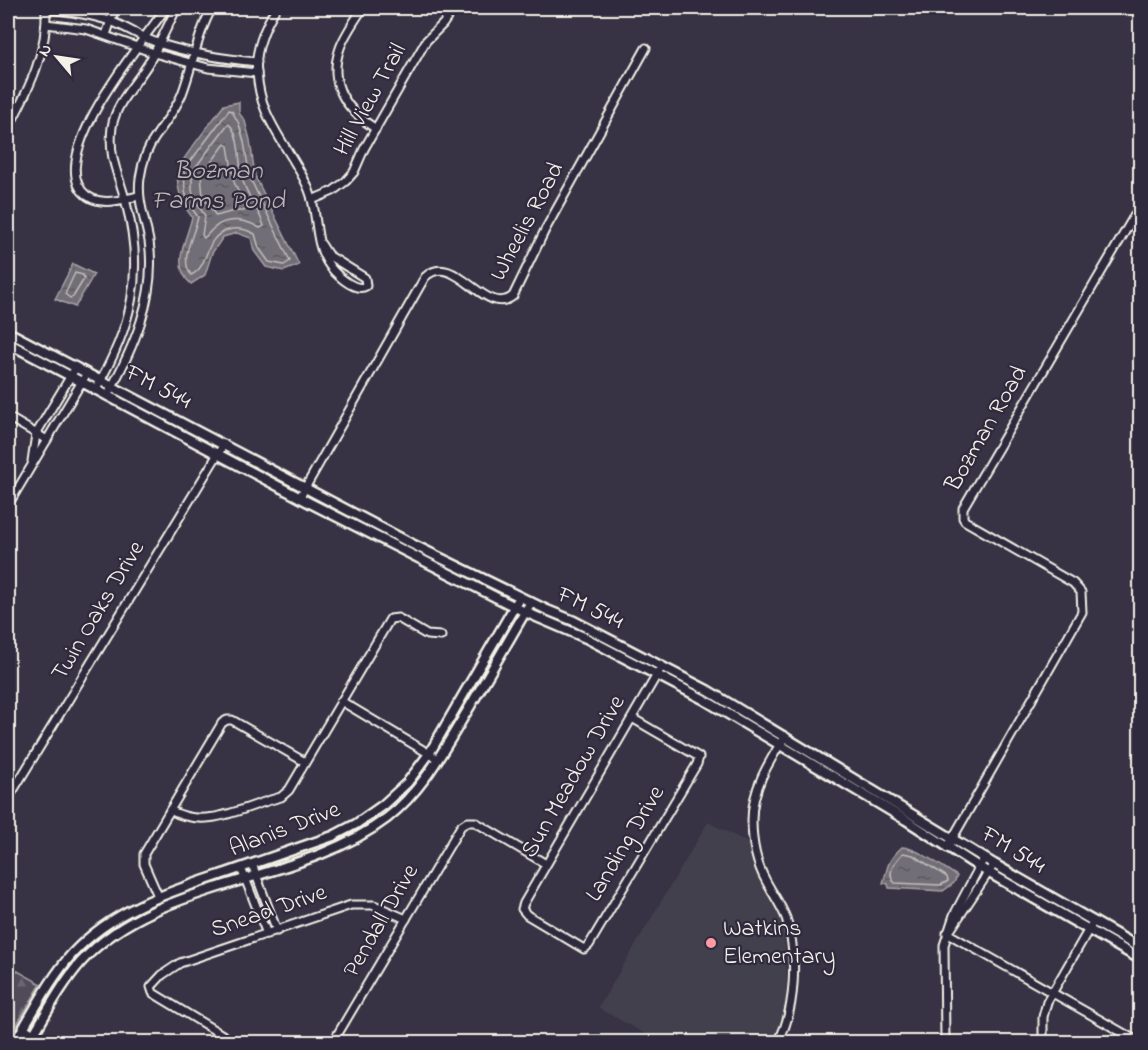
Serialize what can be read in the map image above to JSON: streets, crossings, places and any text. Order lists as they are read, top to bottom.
{
  "streets": {
    "main road": ["FM 544", "Alanis Drive"],
    "street": [
      "Hill View Trail",
      "Wheelis Road",
      "Bozman Road",
      "Twin Oaks Drive",
      "Sun Meadow Drive",
      "Landing Drive",
      "Snead Drive",
      "Pendall Drive"
    ]
  },
  "crossings": [
    ["Wheelis Road", "FM 544"],
    ["FM 544", "Bozman Road"],
    ["FM 544", "Twin Oaks Drive"],
    ["FM 544", "Sun Meadow Drive"],
    ["FM 544", "Alanis Drive"],
    ["Sun Meadow Drive", "Landing Drive"],
    ["Sun Meadow Drive", "Pendall Drive"],
    ["Snead Drive", "Pendall Drive"]
  ],
  "water": ["Bozman Farms Pond"],
  "places": ["Watkins Elementary"],
  "north": "top left"
}
